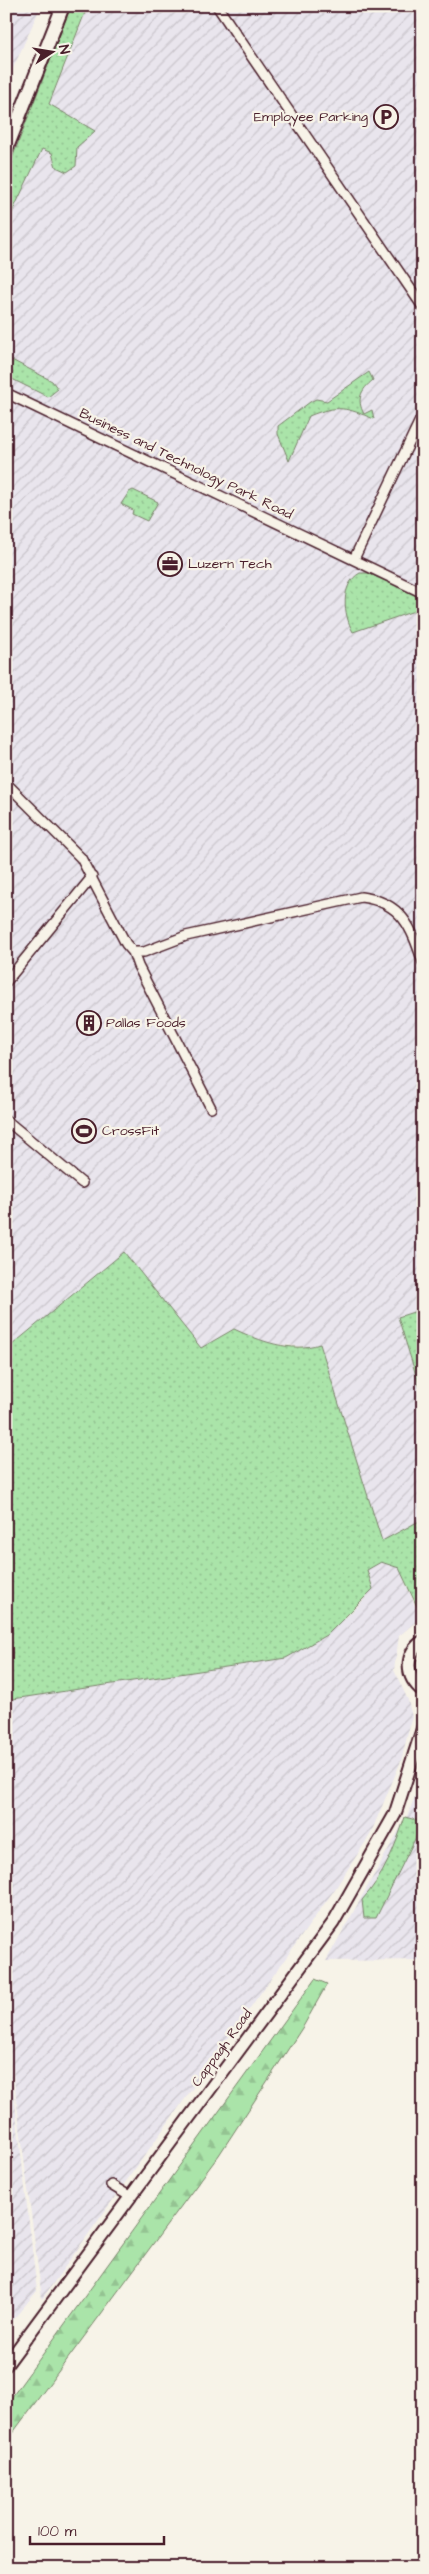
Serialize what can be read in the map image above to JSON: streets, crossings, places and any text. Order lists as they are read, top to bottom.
{
  "streets": {
    "street": ["Business and Technology Park Road", "Cappagh Road"]
  },
  "places": {
    "parking": ["Employee Parking"],
    "office": ["Luzern Tech"],
    "building": ["Pallas Foods"],
    "sports": ["CrossFit"]
  },
  "scale_bar": "100 m",
  "north": "right"
}
